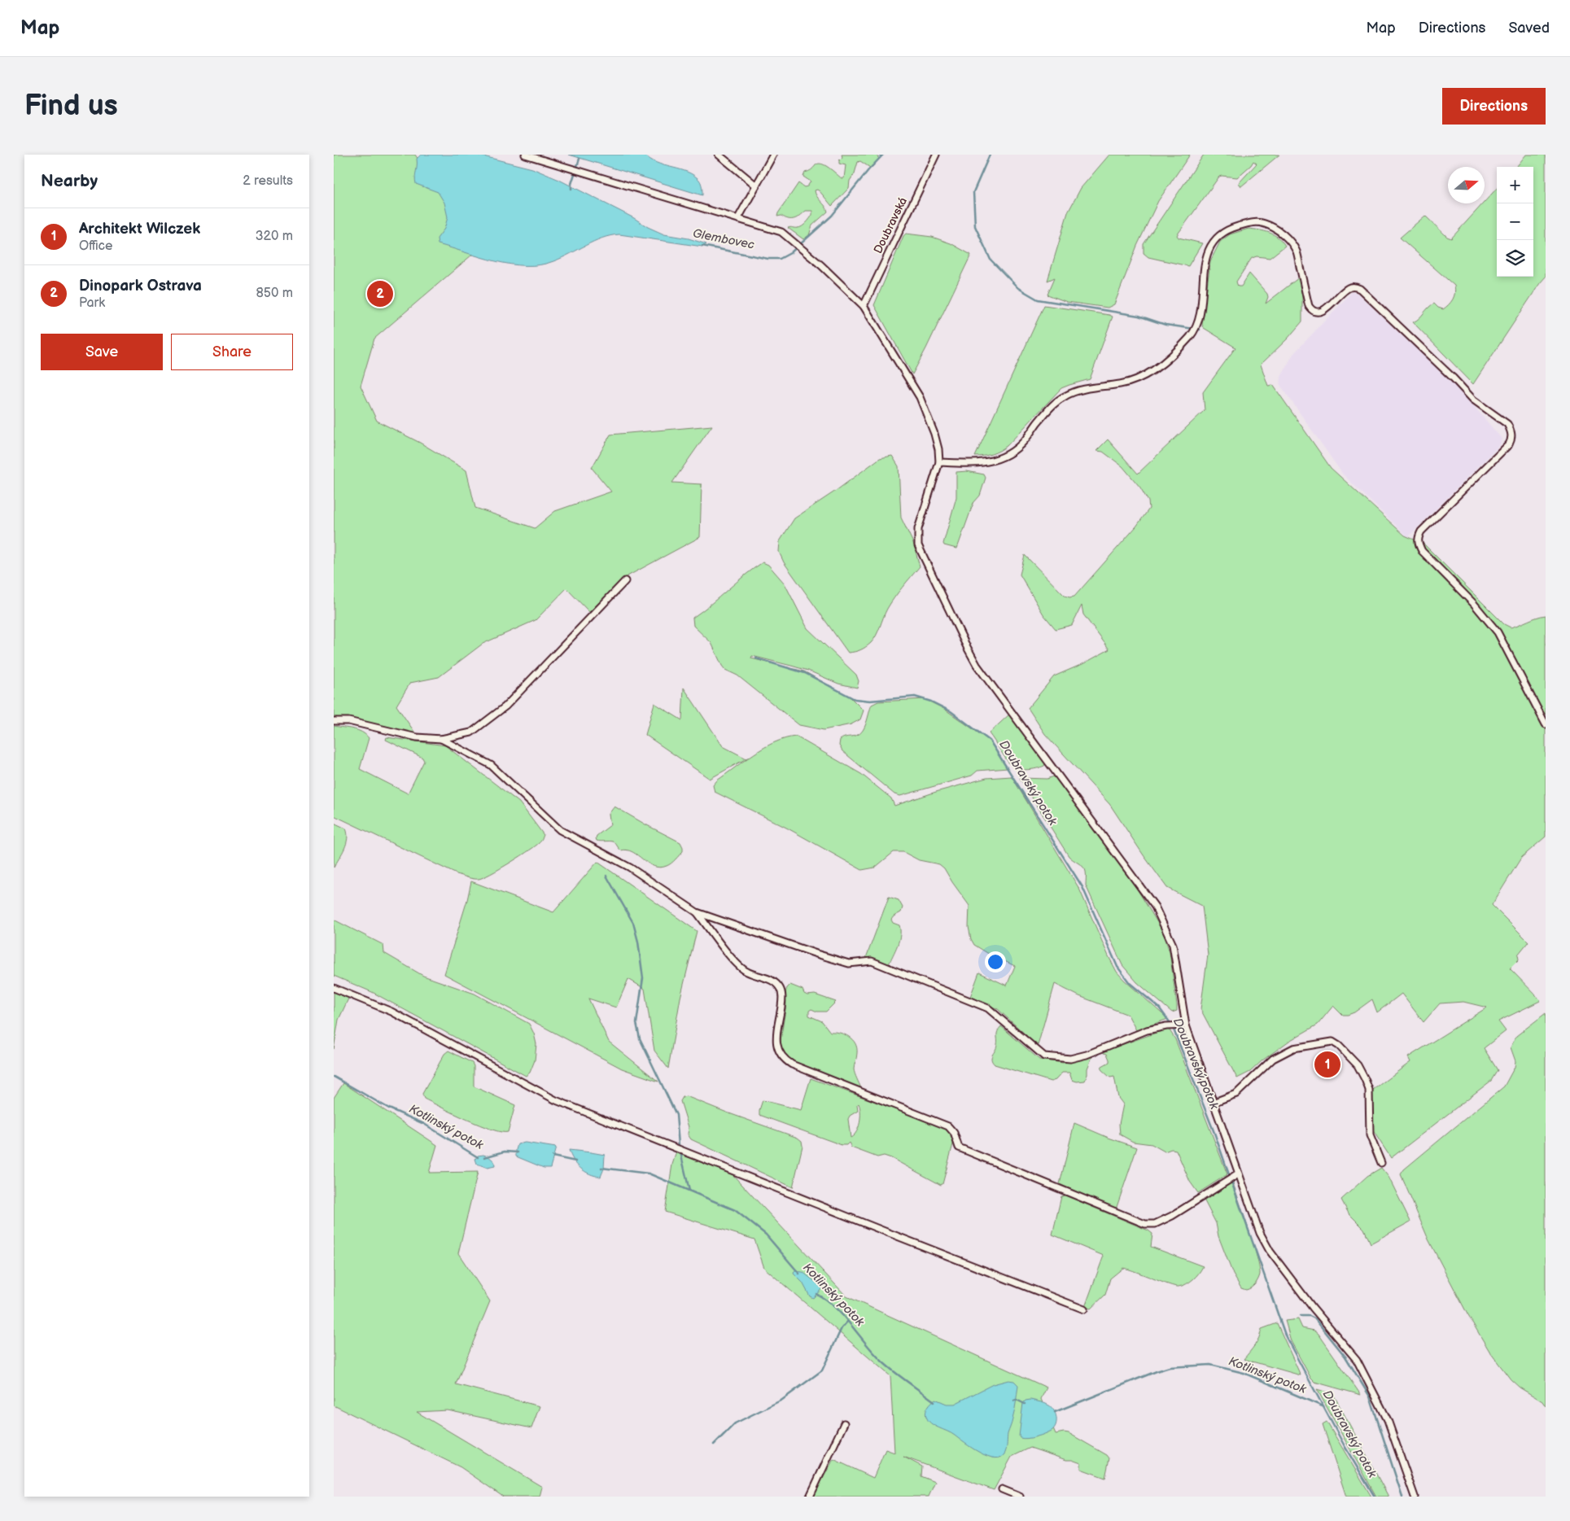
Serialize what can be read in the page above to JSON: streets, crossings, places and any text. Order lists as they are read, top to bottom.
{
  "streets": {
    "street": ["Doubravská"]
  },
  "water": ["Glembovec", "Doubravský potok", "Kotlinský potok"],
  "north": "right",
  "page": {
    "header": "Map",
    "nav": ["Map", "Directions", "Saved"],
    "buttons": [
      "Directions",
      ["Save", "Share"]
    ],
    "title": "Find us",
    "heading": ["Nearby", "2 results"],
    "map_buttons": ["+", "−"],
    "list": [
      {
        "mark": "1",
        "name": "Architekt Wilczek",
        "note": "Office",
        "value": "320 m"
      },
      {
        "mark": "2",
        "name": "Dinopark Ostrava",
        "note": "Park",
        "value": "850 m"
      }
    ],
    "pins": ["2", "1"]
  }
}
